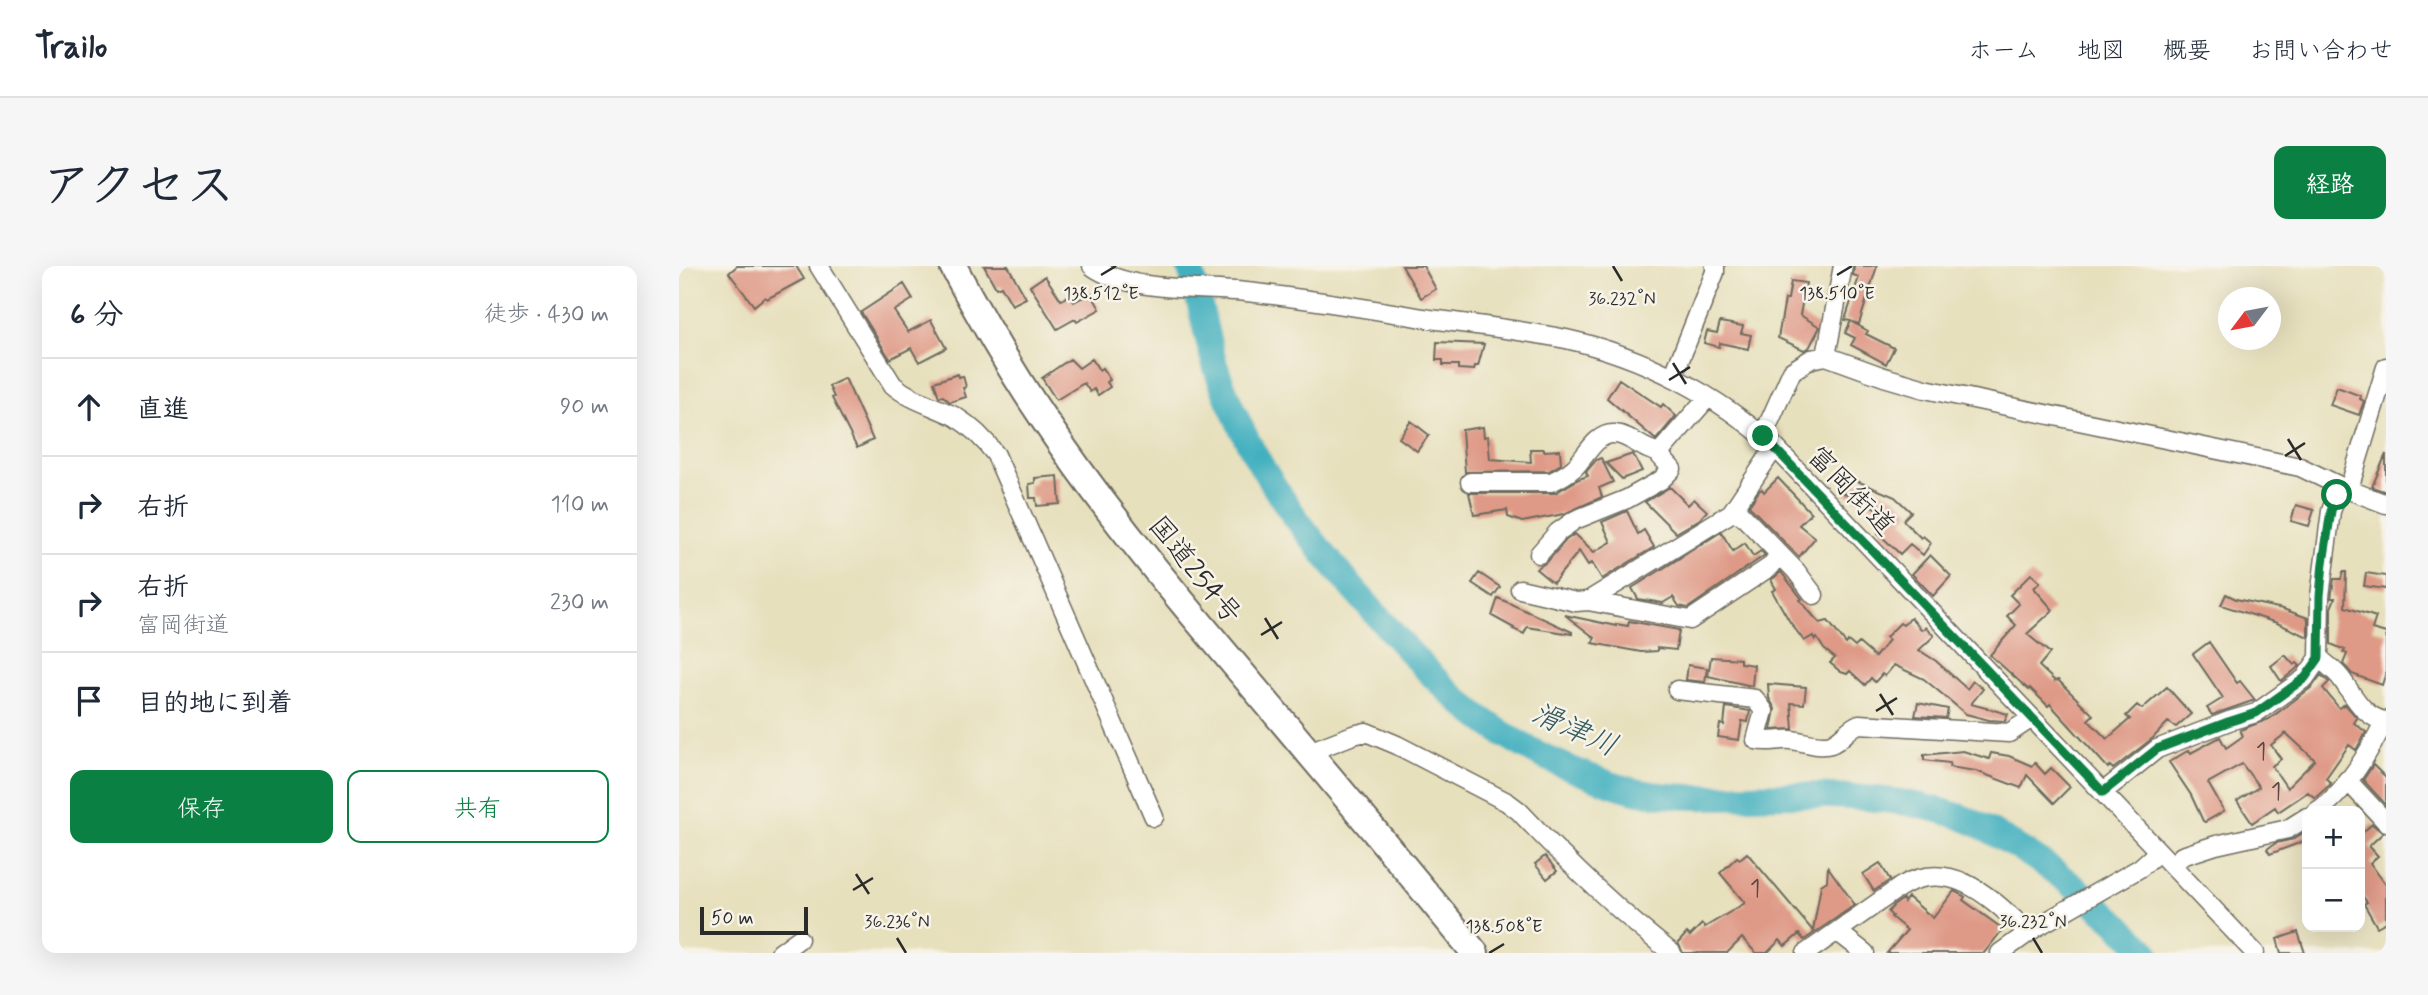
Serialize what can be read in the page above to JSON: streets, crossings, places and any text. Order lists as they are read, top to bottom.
{
  "streets": {
    "highway": ["国道254号"],
    "street": ["富岡街道"]
  },
  "water": ["滑津川"],
  "house_numbers": ["1", "1", "1"],
  "scale_bar": "50 m",
  "north": "bottom left",
  "page": {
    "header": "Trailo",
    "nav": [
      "ホーム",
      "地図",
      "概要",
      "お問い合わせ"
    ],
    "title": "アクセス",
    "buttons": [
      "経路",
      ["保存", "共有"]
    ],
    "heading": ["6 分", "徒歩 · 430 m"],
    "list": [
      ["直進", "90 m"],
      ["右折", "110 m"],
      ["右折", "富岡街道", "230 m"],
      "目的地に到着"
    ],
    "map_buttons": ["+", "−"],
    "scale": "50 m"
  },
  "coordinates": [
    "138.510°E",
    "138.512°E",
    "36.232°N",
    "36.236°N",
    "138.508°E"
  ]
}
